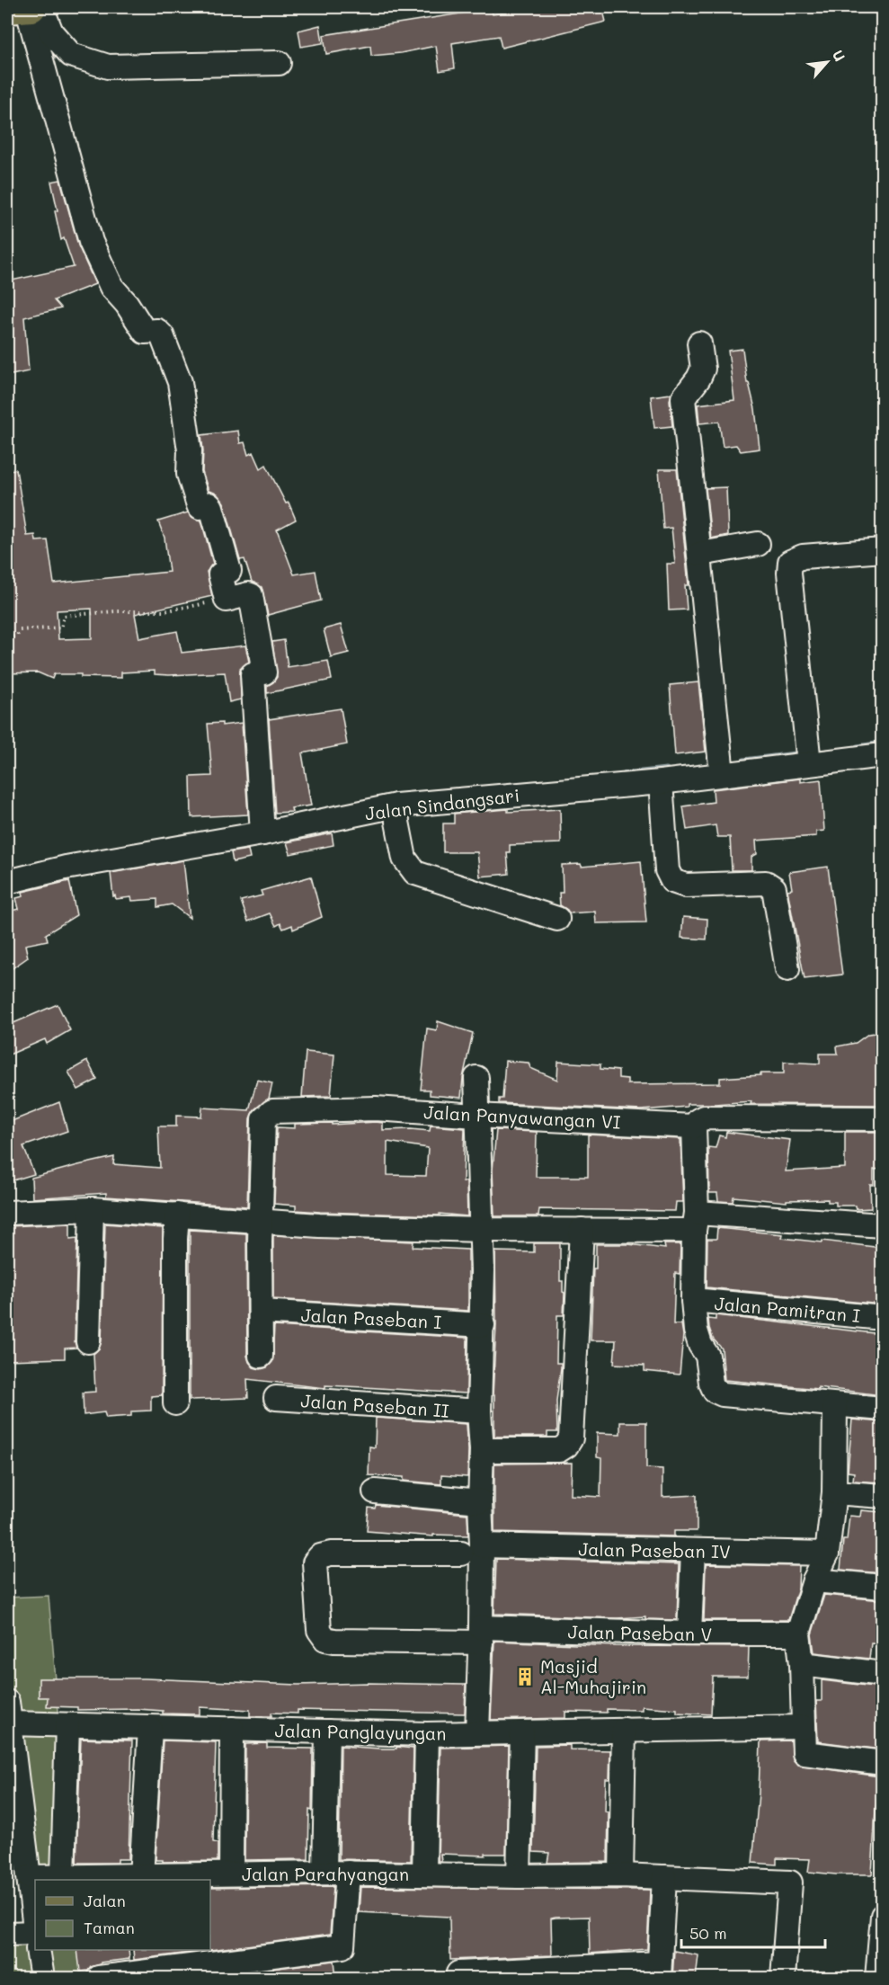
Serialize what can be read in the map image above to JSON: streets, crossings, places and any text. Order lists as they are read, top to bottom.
{
  "streets": {
    "street": [
      "Jalan Sindangsari",
      "Jalan Panyawangan VI",
      "Jalan Pamitran I",
      "Jalan Paseban I",
      "Jalan Paseban II",
      "Jalan Paseban IV",
      "Jalan Paseban V",
      "Jalan Panglayungan",
      "Jalan Parahyangan"
    ]
  },
  "crossings": [
    ["Jalan Panyawangan VI", "Jalan Paseban I"],
    ["Jalan Paseban IV", "Jalan Paseban V"]
  ],
  "places": {
    "building": ["Masjid Al-Muhajirin"]
  },
  "legend": ["Jalan", "Taman"],
  "scale_bar": "50 m",
  "north": "top right"
}
